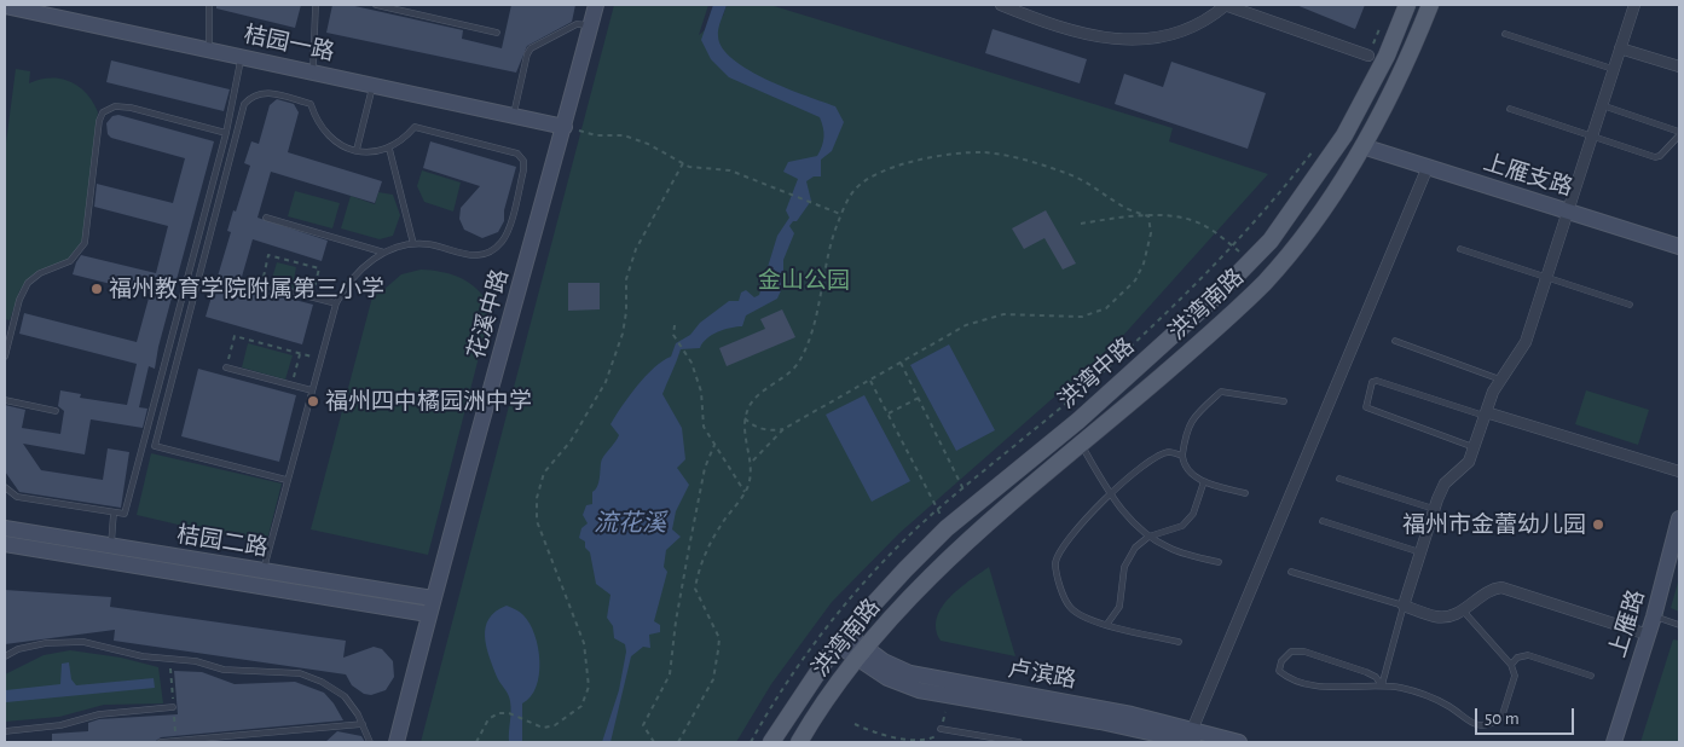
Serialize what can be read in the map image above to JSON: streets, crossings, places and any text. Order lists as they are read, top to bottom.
{
  "streets": {
    "main road": ["洪湾南路", "洪湾中路"],
    "street": [
      "桔园一路",
      "上雁支路",
      "花溪中路",
      "桔园二路",
      "上雁路",
      "卢滨路"
    ]
  },
  "crossings": [
    ["桔园一路", "花溪中路"],
    ["上雁支路", "洪湾南路"],
    ["洪湾南路", "卢滨路"],
    ["花溪中路", "桔园二路"]
  ],
  "water": ["流花溪"],
  "parks": ["金山公园"],
  "places": ["福州教育学院附属第三小学", "福州四中橘园洲中学", "福州市金蕾幼儿园"],
  "scale_bar": "50 m"
}
